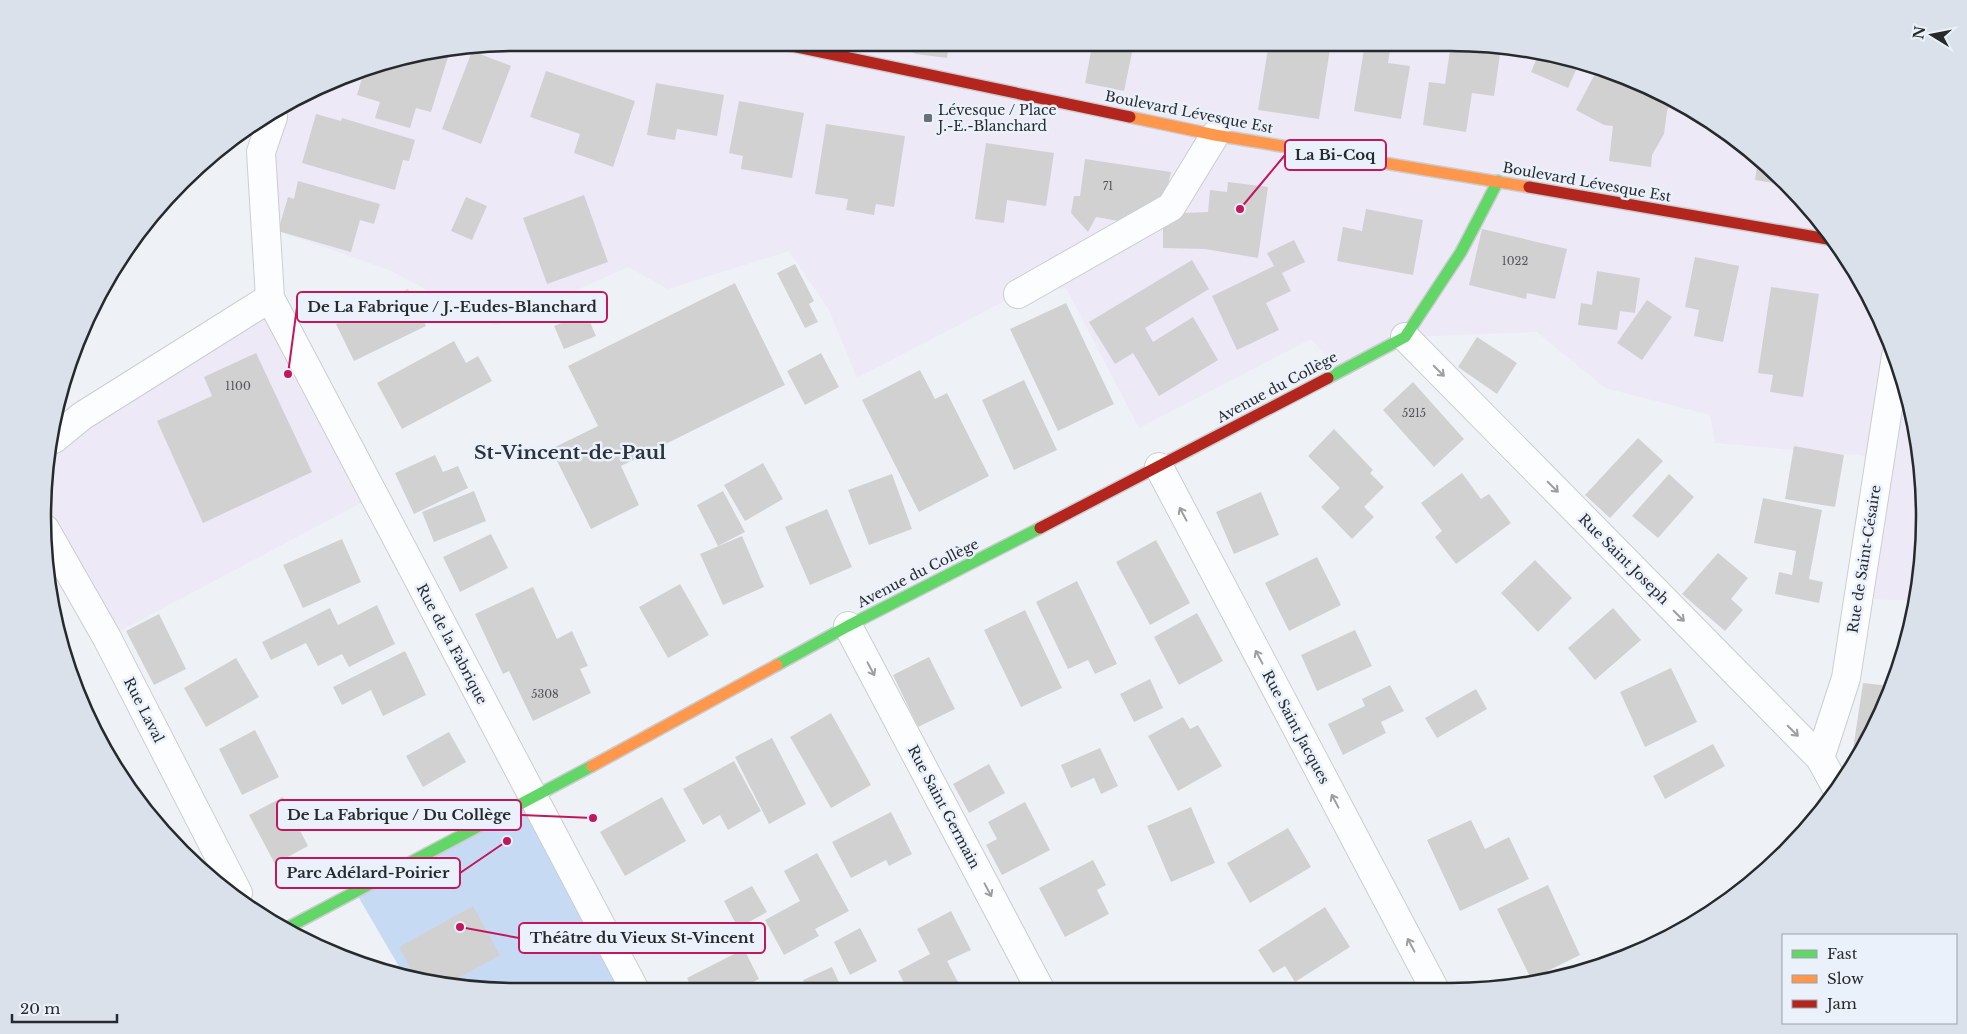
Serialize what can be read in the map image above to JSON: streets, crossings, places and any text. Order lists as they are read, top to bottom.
{
  "streets": {
    "street": [
      "Boulevard Lévesque Est",
      "Avenue du Collège",
      "Rue Saint Joseph",
      "Rue de Saint-Césaire",
      "Rue de la Fabrique",
      "Rue Laval",
      "Rue Saint Jacques",
      "Rue Saint Germain"
    ]
  },
  "crossings": [
    ["Boulevard Lévesque Est", "Avenue du Collège"],
    ["Avenue du Collège", "Rue Saint Joseph"],
    ["Avenue du Collège", "Rue de la Fabrique"],
    ["Avenue du Collège", "Rue Saint Jacques"],
    ["Avenue du Collège", "Rue Saint Germain"],
    ["Rue Saint Joseph", "Rue de Saint-Césaire"]
  ],
  "one_way": ["Rue Saint Joseph", "Rue Saint Jacques", "Rue Saint Germain"],
  "districts": ["St-Vincent-de-Paul"],
  "places": {
    "transit": ["Lévesque / Place J.-E.-Blanchard"],
    "other": [
      "La Bi-Coq",
      "De La Fabrique / J.-Eudes-Blanchard",
      "De La Fabrique / Du Collège",
      "Parc Adélard-Poirier",
      "Théâtre du Vieux St-Vincent"
    ]
  },
  "house_numbers": [
    "71",
    "1022",
    "1100",
    "5215",
    "5308"
  ],
  "legend": ["Fast", "Slow", "Jam"],
  "scale_bar": "20 m",
  "north": "left"
}
